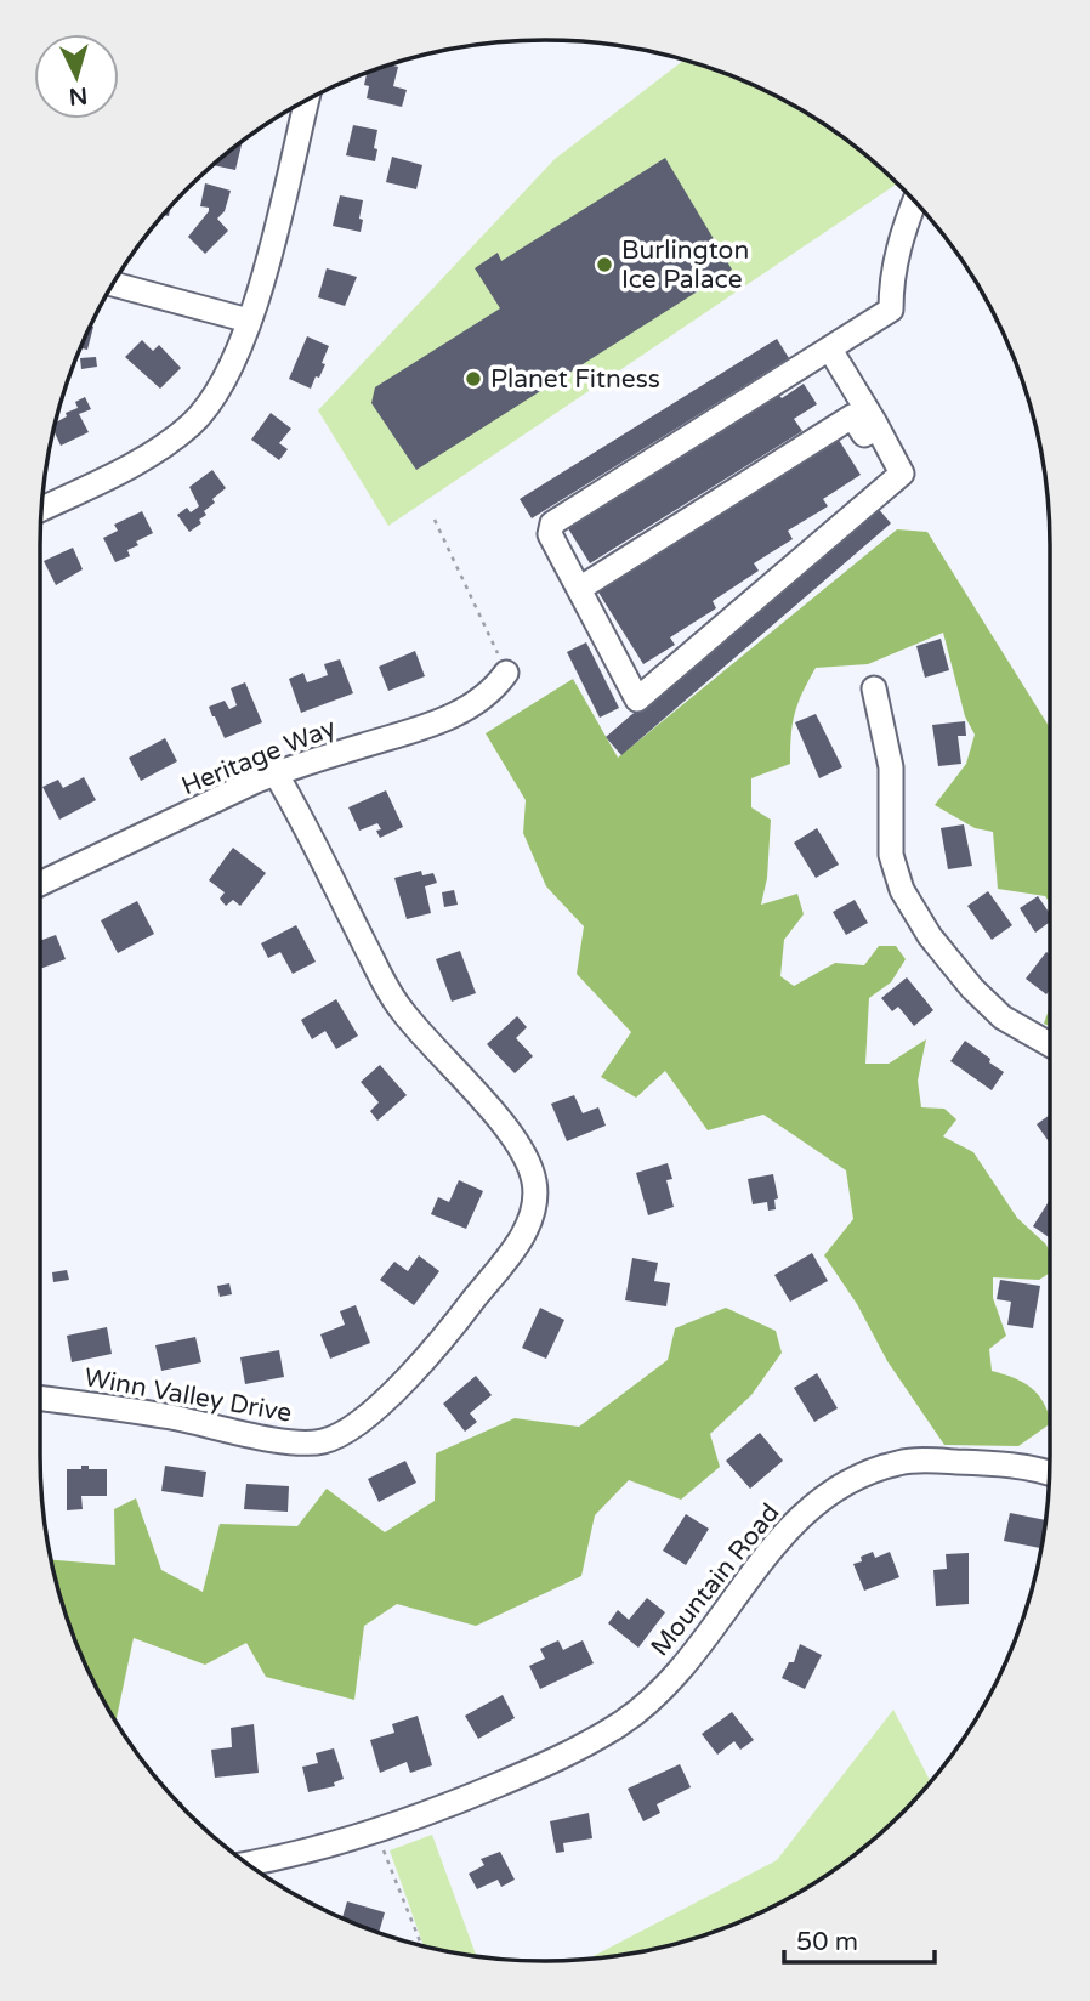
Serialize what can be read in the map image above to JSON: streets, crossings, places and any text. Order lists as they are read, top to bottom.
{
  "streets": {
    "street": ["Heritage Way", "Winn Valley Drive", "Mountain Road"]
  },
  "crossings": [
    ["Heritage Way", "Winn Valley Drive"]
  ],
  "places": ["Burlington Ice Palace", "Planet Fitness"],
  "scale_bar": "50 m",
  "north": "bottom"
}
